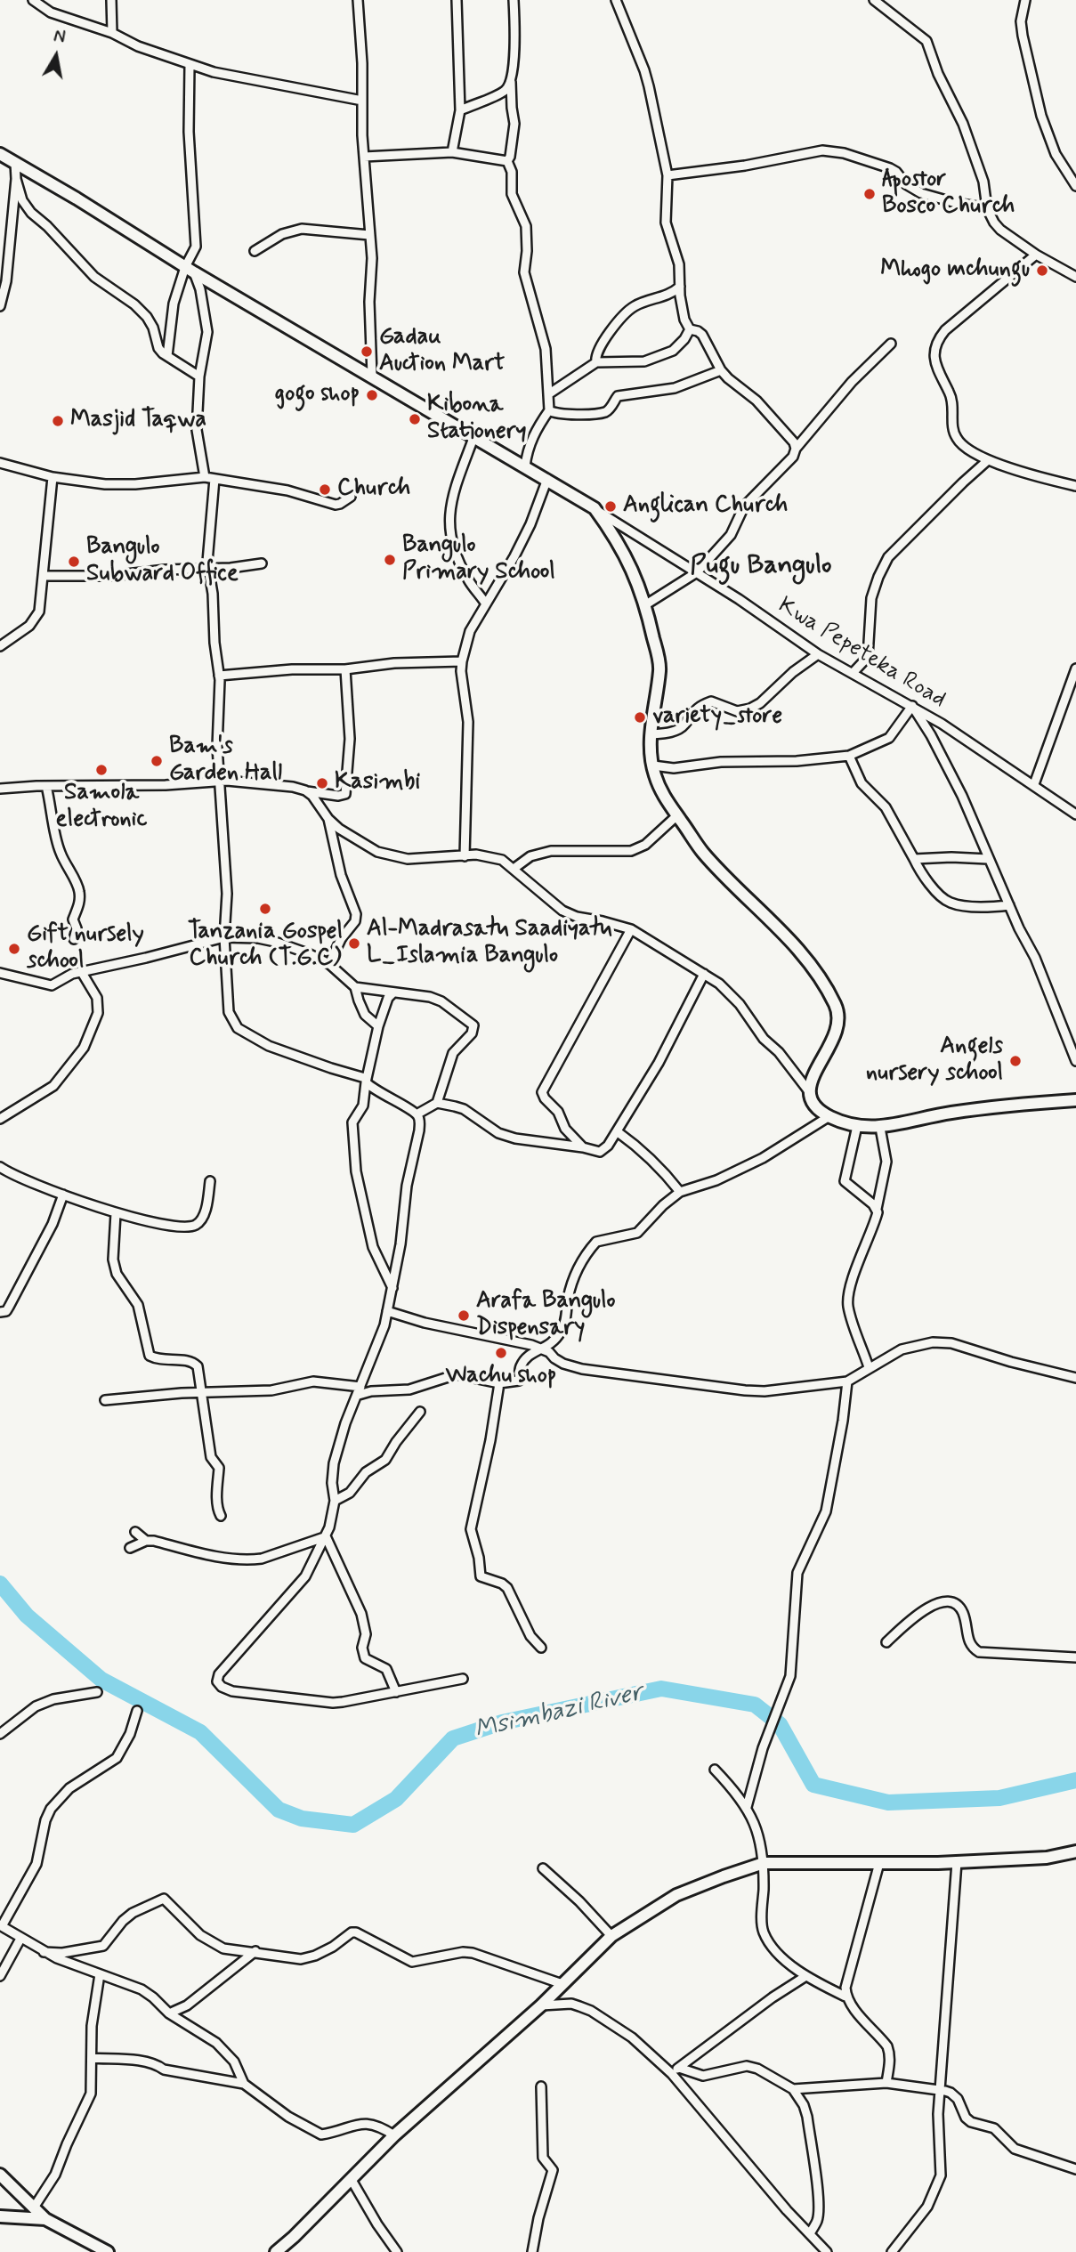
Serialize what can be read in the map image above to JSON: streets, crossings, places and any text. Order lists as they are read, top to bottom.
{
  "streets": {
    "street": ["Kwa Pepeteka Road"]
  },
  "districts": ["Pugu Bangulo"],
  "water": ["Msimbazi River"],
  "places": [
    "Apostor Bosco Church",
    "Mhogo mchungu",
    "Gadau Auction Mart",
    "gogo shop",
    "Kibona Stationery",
    "Masjid Taqwa",
    "Church",
    "Anglican Church",
    "Bangulo Primary School",
    "Bangulo Subward Office",
    "variety_store",
    "Bam's Garden Hall",
    "Samola electronic",
    "Kasimbi",
    "Tanzania Gospel Church (T.G.C)",
    "Al-Madrasatu Saadiyatu L_Islamia Bangulo",
    "Gift nursely school",
    "Angels nursery school",
    "Arafa Bangulo Dispensary",
    "Wachu shop"
  ],
  "north": "top"
}
